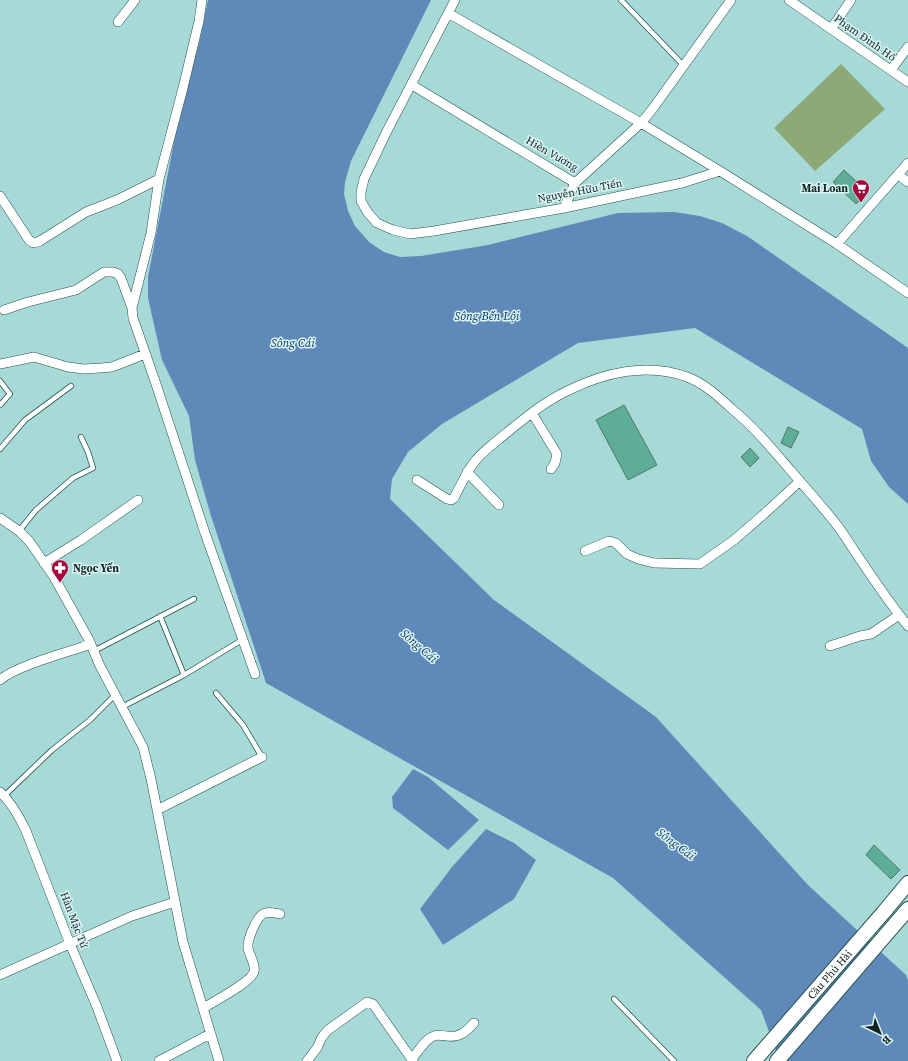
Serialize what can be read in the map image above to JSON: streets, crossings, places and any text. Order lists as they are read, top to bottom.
{
  "streets": {
    "main road": ["Cầu Phú Hài"],
    "street": [
      "Phạm Đình Hổ",
      "Hiền Vương",
      "Nguyễn Hữu Tiến",
      "Hàn Mặc Tử"
    ]
  },
  "crossings": [
    ["Hiền Vương", "Nguyễn Hữu Tiến"]
  ],
  "water": ["Sông Bến Lội", "Sông Cái"],
  "places": {
    "supermarket": ["Mai Loan"],
    "pharmacy": ["Ngọc Yến"]
  },
  "north": "bottom right"
}
